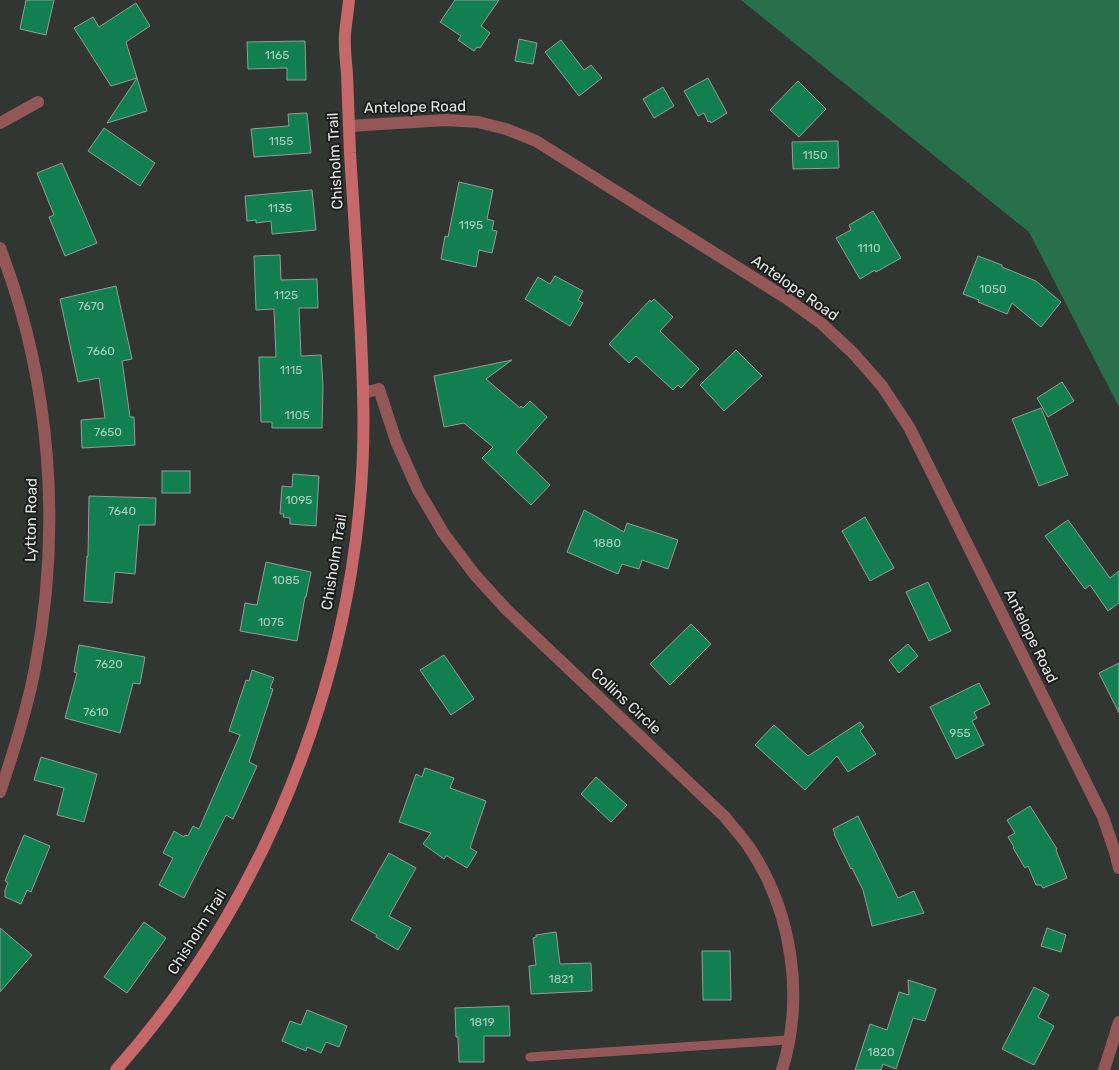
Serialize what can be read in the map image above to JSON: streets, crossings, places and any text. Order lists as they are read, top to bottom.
{
  "streets": {
    "street": [
      "Antelope Road",
      "Chisholm Trail",
      "Lytton Road",
      "Collins Circle"
    ]
  },
  "crossings": [
    ["Antelope Road", "Chisholm Trail"],
    ["Chisholm Trail", "Collins Circle"]
  ],
  "house_numbers": [
    "1165",
    "1155",
    "1150",
    "1135",
    "1195",
    "1110",
    "1050",
    "1125",
    "7670",
    "7660",
    "1115",
    "1105",
    "7650",
    "1095",
    "7640",
    "1880",
    "1085",
    "1075",
    "7620",
    "7610",
    "955",
    "1821",
    "1819",
    "1820"
  ]
}
